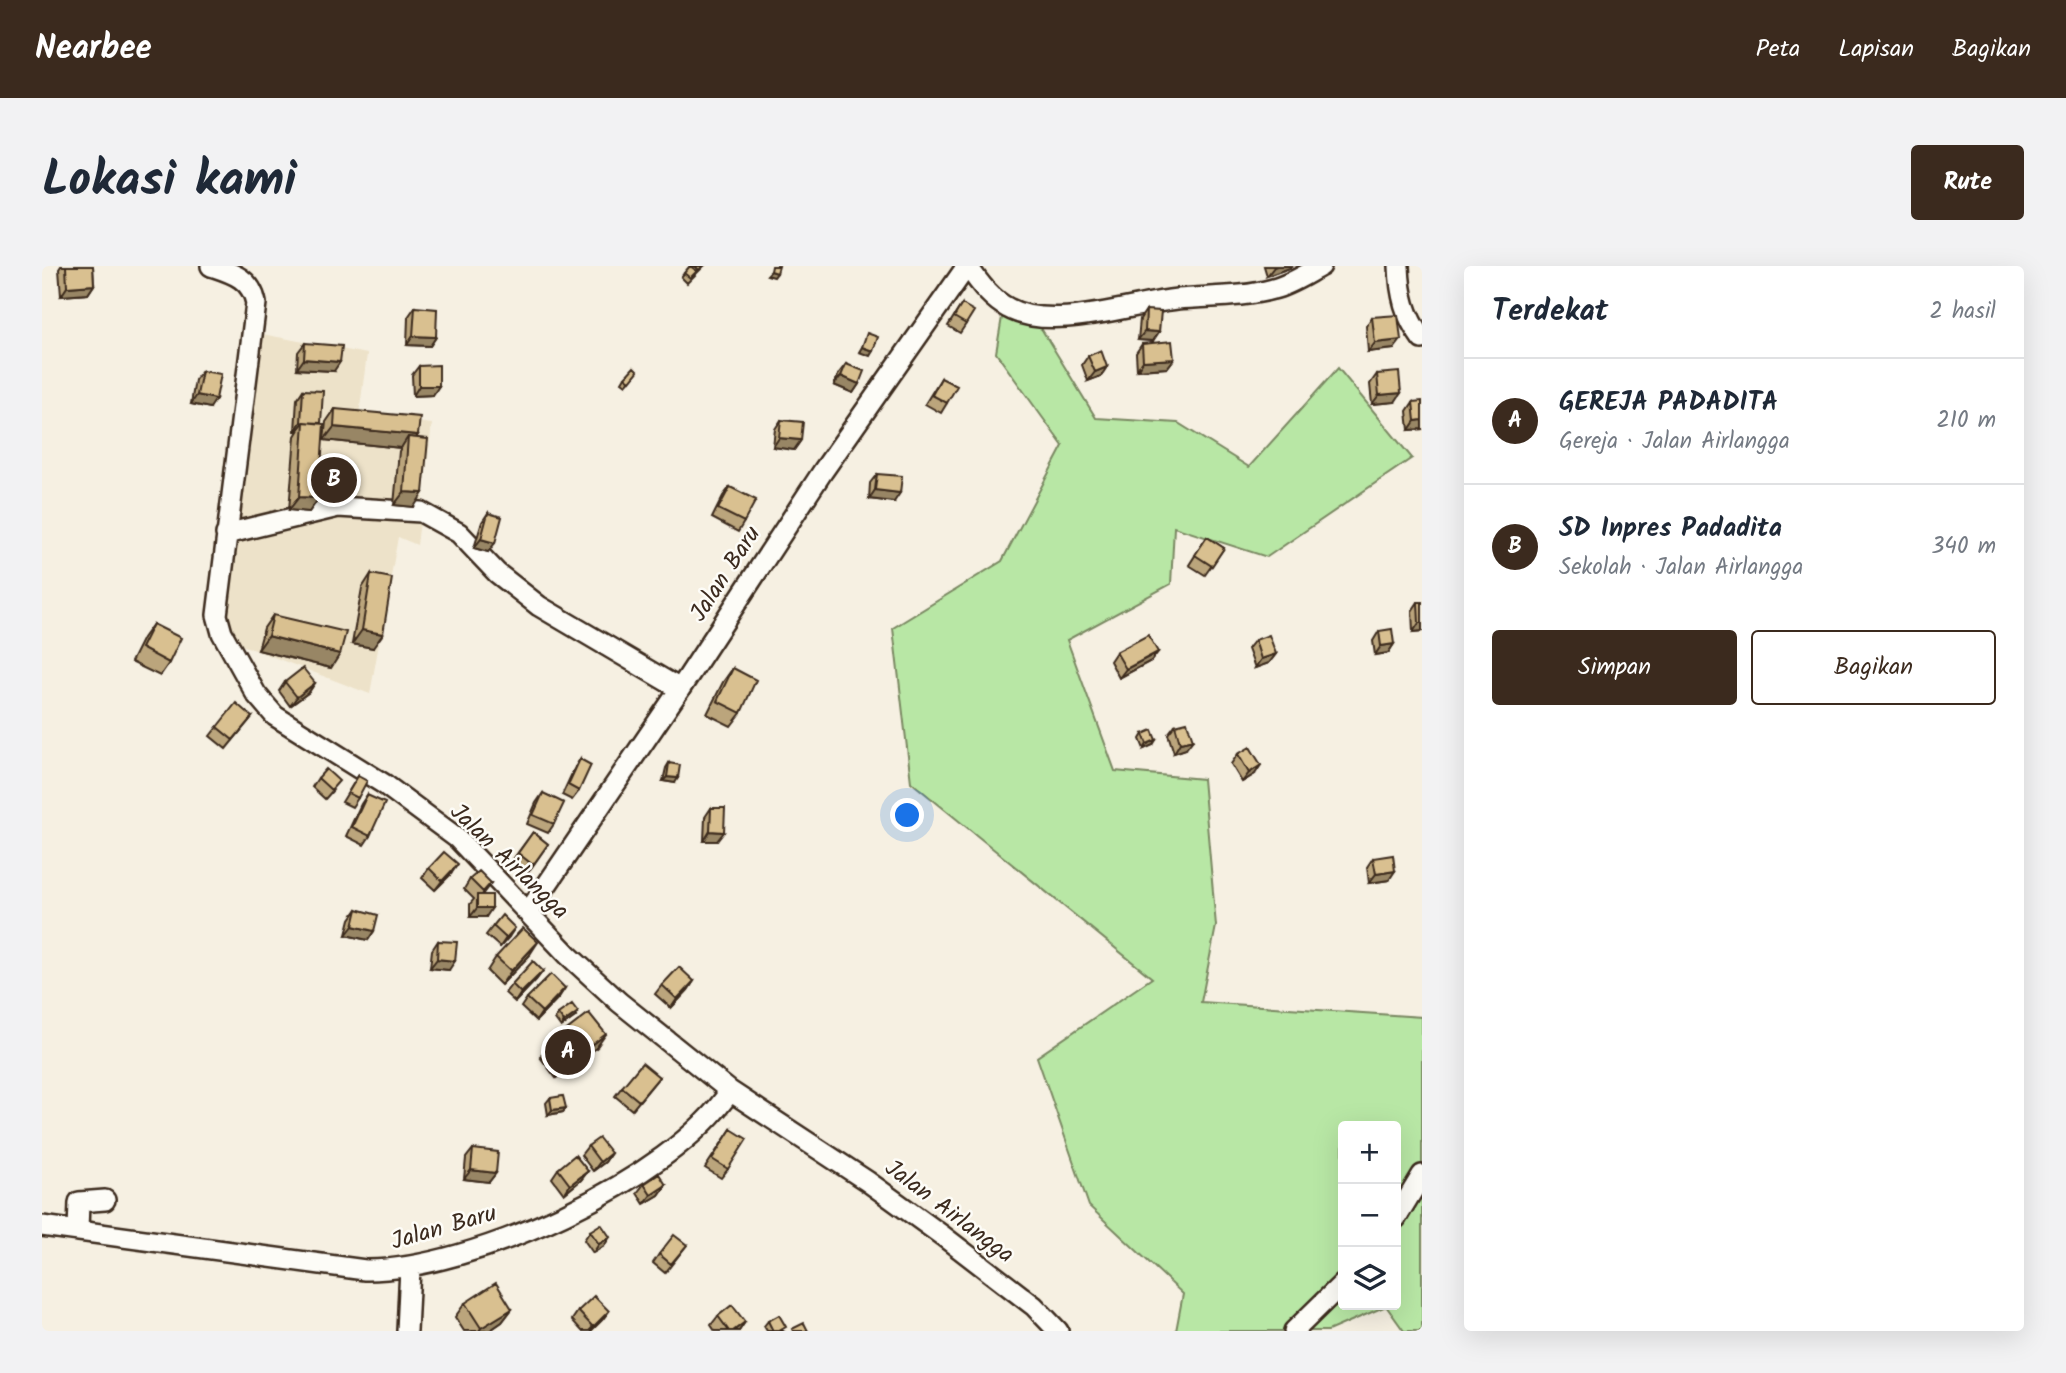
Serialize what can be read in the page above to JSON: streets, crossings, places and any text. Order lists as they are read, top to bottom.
{
  "streets": {
    "street": ["Jalan Baru", "Jalan Airlangga"]
  },
  "crossings": [
    ["Jalan Baru", "Jalan Airlangga"]
  ],
  "page": {
    "header": "Nearbee",
    "nav": ["Peta", "Lapisan", "Bagikan"],
    "title": "Lokasi kami",
    "buttons": [
      "Rute",
      ["Simpan", "Bagikan"]
    ],
    "heading": ["Terdekat", "2 hasil"],
    "list": [
      {
        "mark": "A",
        "name": "GEREJA PADADITA",
        "note": "Gereja · Jalan Airlangga",
        "value": "210 m"
      },
      {
        "mark": "B",
        "name": "SD Inpres Padadita",
        "note": "Sekolah · Jalan Airlangga",
        "value": "340 m"
      }
    ],
    "pins": ["B", "A"],
    "map_buttons": ["+", "−"]
  }
}
